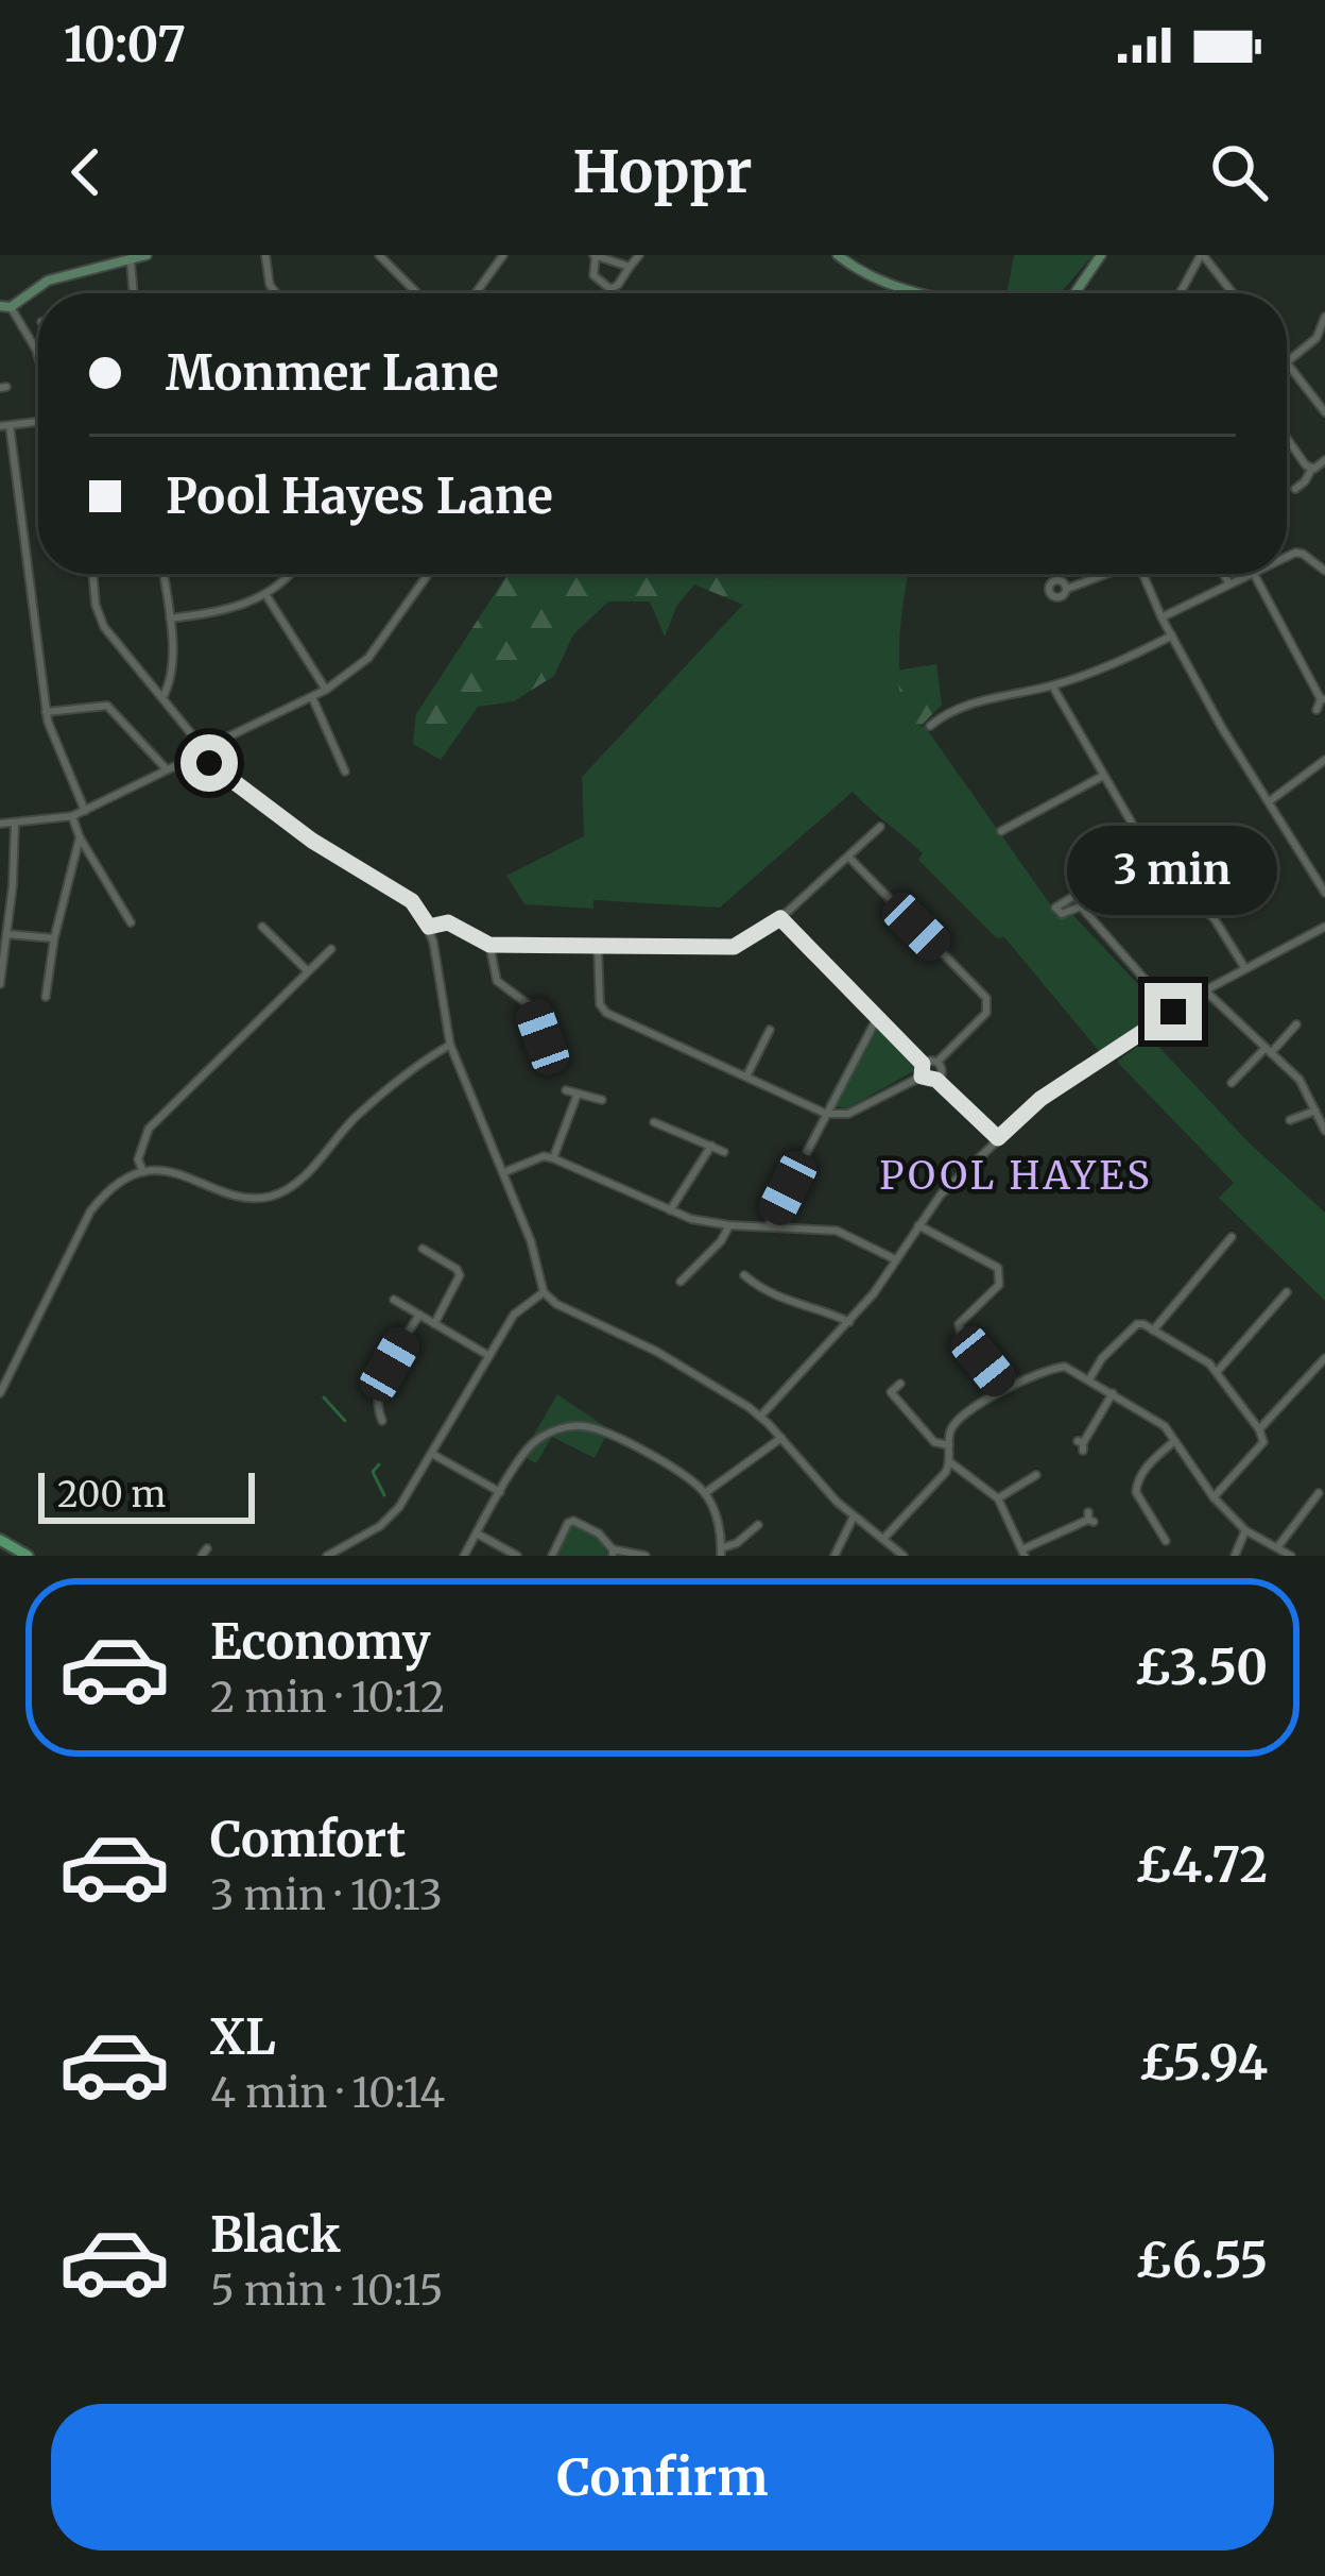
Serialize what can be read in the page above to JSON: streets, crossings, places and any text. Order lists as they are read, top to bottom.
{
  "districts": ["POOL HAYES"],
  "scale_bar": "200 m",
  "page": {
    "status": "10:07",
    "header": "Hoppr",
    "banner": ["Monmer Lane", "Pool Hayes Lane"],
    "bubble": "3 min",
    "scale": "200 m",
    "list": [
      {
        "name": "Economy",
        "note": "2 min · 10:12",
        "value": "£3.50"
      },
      {
        "name": "Comfort",
        "note": "3 min · 10:13",
        "value": "£4.72"
      },
      {
        "name": "XL",
        "note": "4 min · 10:14",
        "value": "£5.94"
      },
      {
        "name": "Black",
        "note": "5 min · 10:15",
        "value": "£6.55"
      }
    ],
    "buttons": "Confirm"
  }
}
